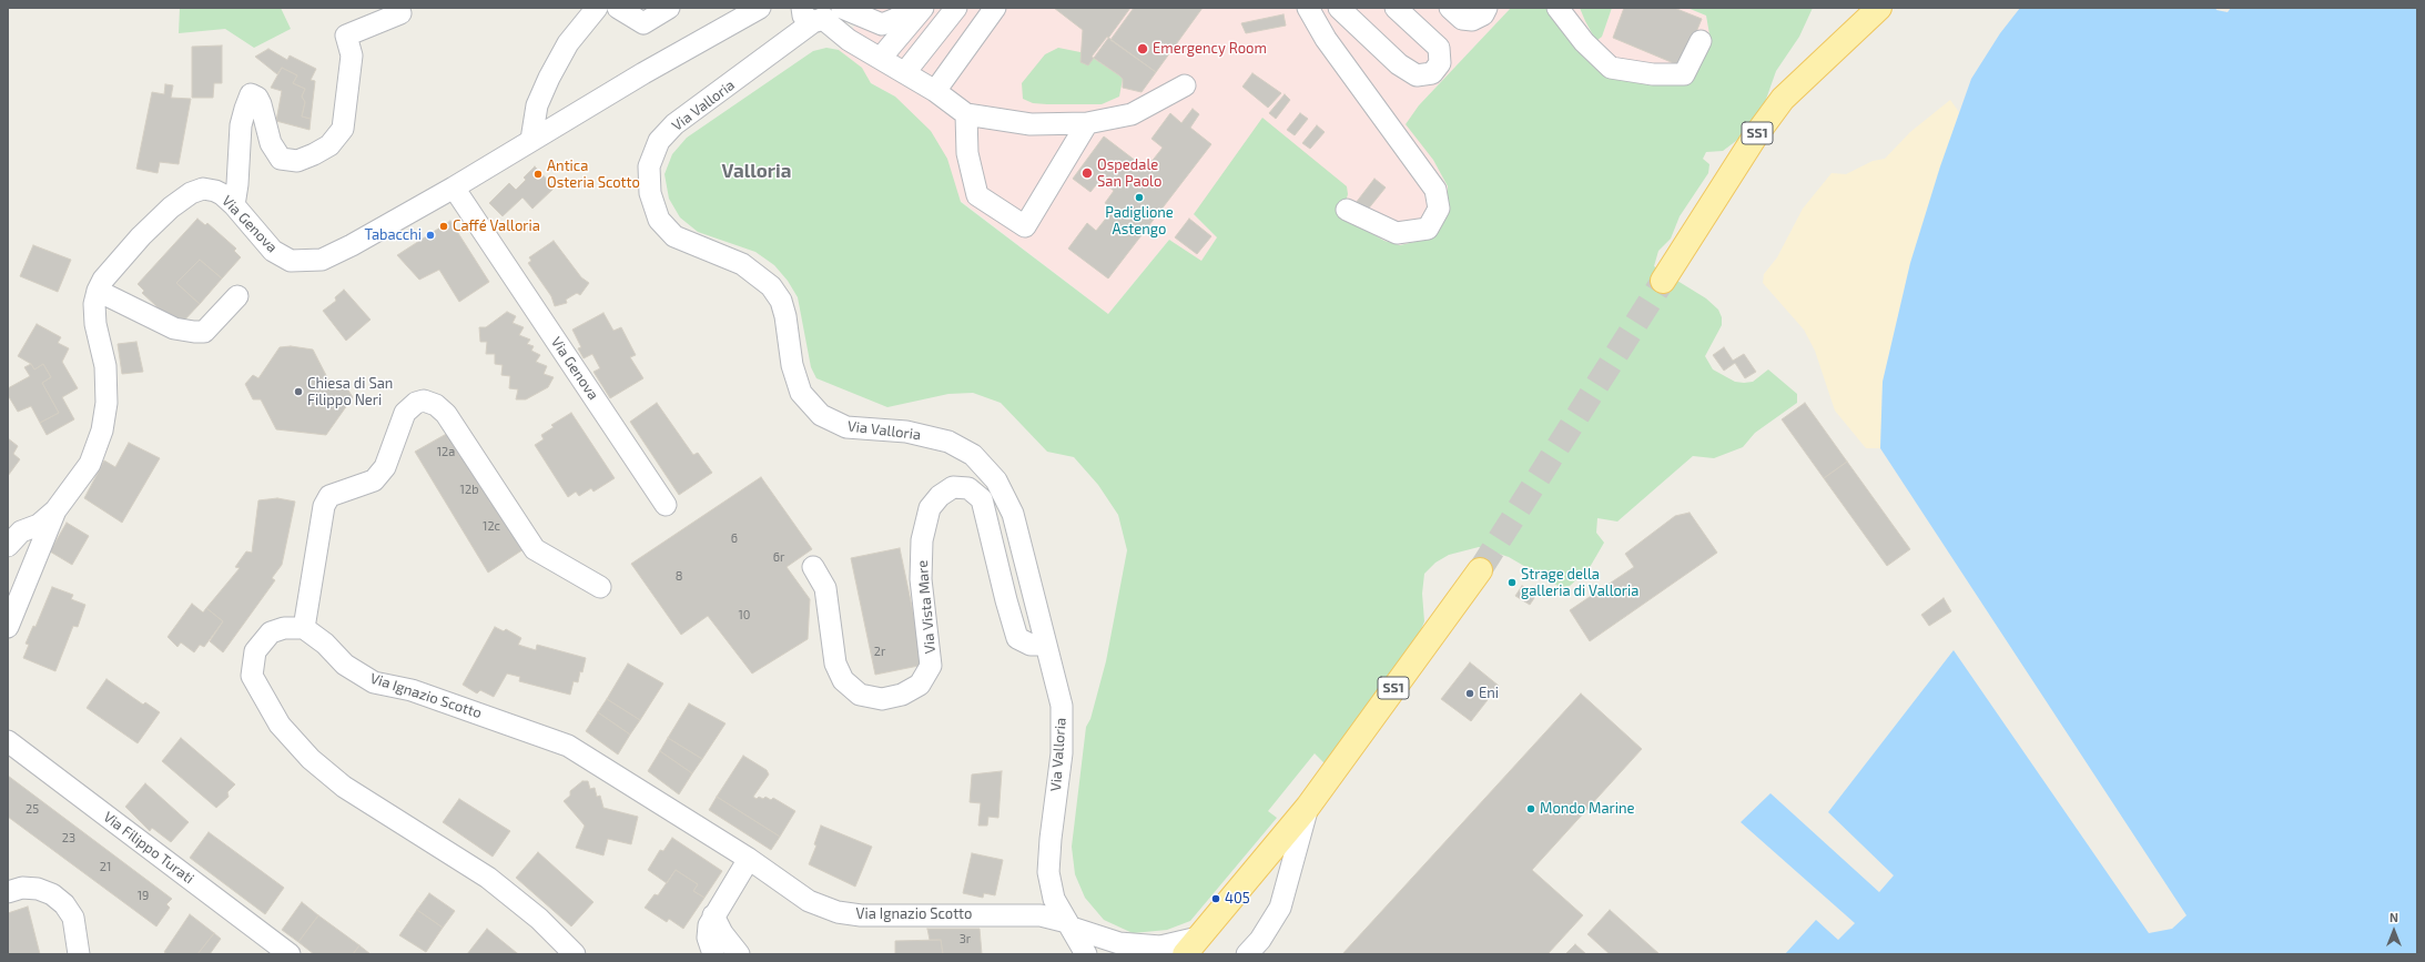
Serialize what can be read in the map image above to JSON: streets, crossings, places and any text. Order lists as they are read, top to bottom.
{
  "streets": {
    "main road": ["SS1"],
    "street": [
      "Via Valloria",
      "Via Genova",
      "Via Vista Mare",
      "Via Ignazio Scotto",
      "Via Filippo Turati"
    ]
  },
  "crossings": [
    ["Via Valloria", "Via Vista Mare"],
    ["Via Valloria", "Via Ignazio Scotto"],
    ["SS1", "Via Ignazio Scotto"]
  ],
  "districts": ["Valloria"],
  "places": [
    "Emergency Room",
    "Ospedale San Paolo",
    "Antica Osteria Scotto",
    "Padiglione Astengo",
    "Caffé Valloria",
    "Tabacchi",
    "Chiesa di San Filippo Neri",
    "Strage della galleria di Valloria",
    "Eni",
    "Mondo Marine",
    "405"
  ],
  "house_numbers": [
    "12a",
    "12b",
    "12c",
    "6",
    "6r",
    "8",
    "10",
    "2r",
    "25",
    "23",
    "21",
    "19",
    "3r"
  ],
  "north": "top"
}
